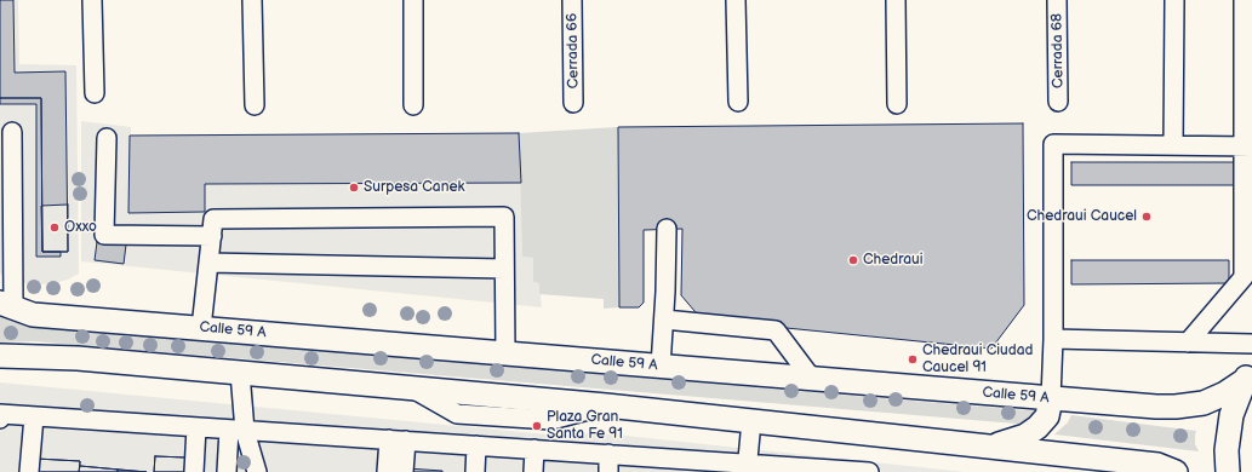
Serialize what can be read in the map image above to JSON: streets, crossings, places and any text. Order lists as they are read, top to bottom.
{
  "streets": {
    "main road": ["Calle 59 A"],
    "street": ["Cerrada 66", "Cerrada 68"]
  },
  "places": [
    "Surpesa Canek",
    "Chedraui Caucel",
    "Oxxo",
    "Chedraui",
    "Chedraui Ciudad Caucel 91",
    "Plaza Gran Santa Fe 91"
  ]
}
